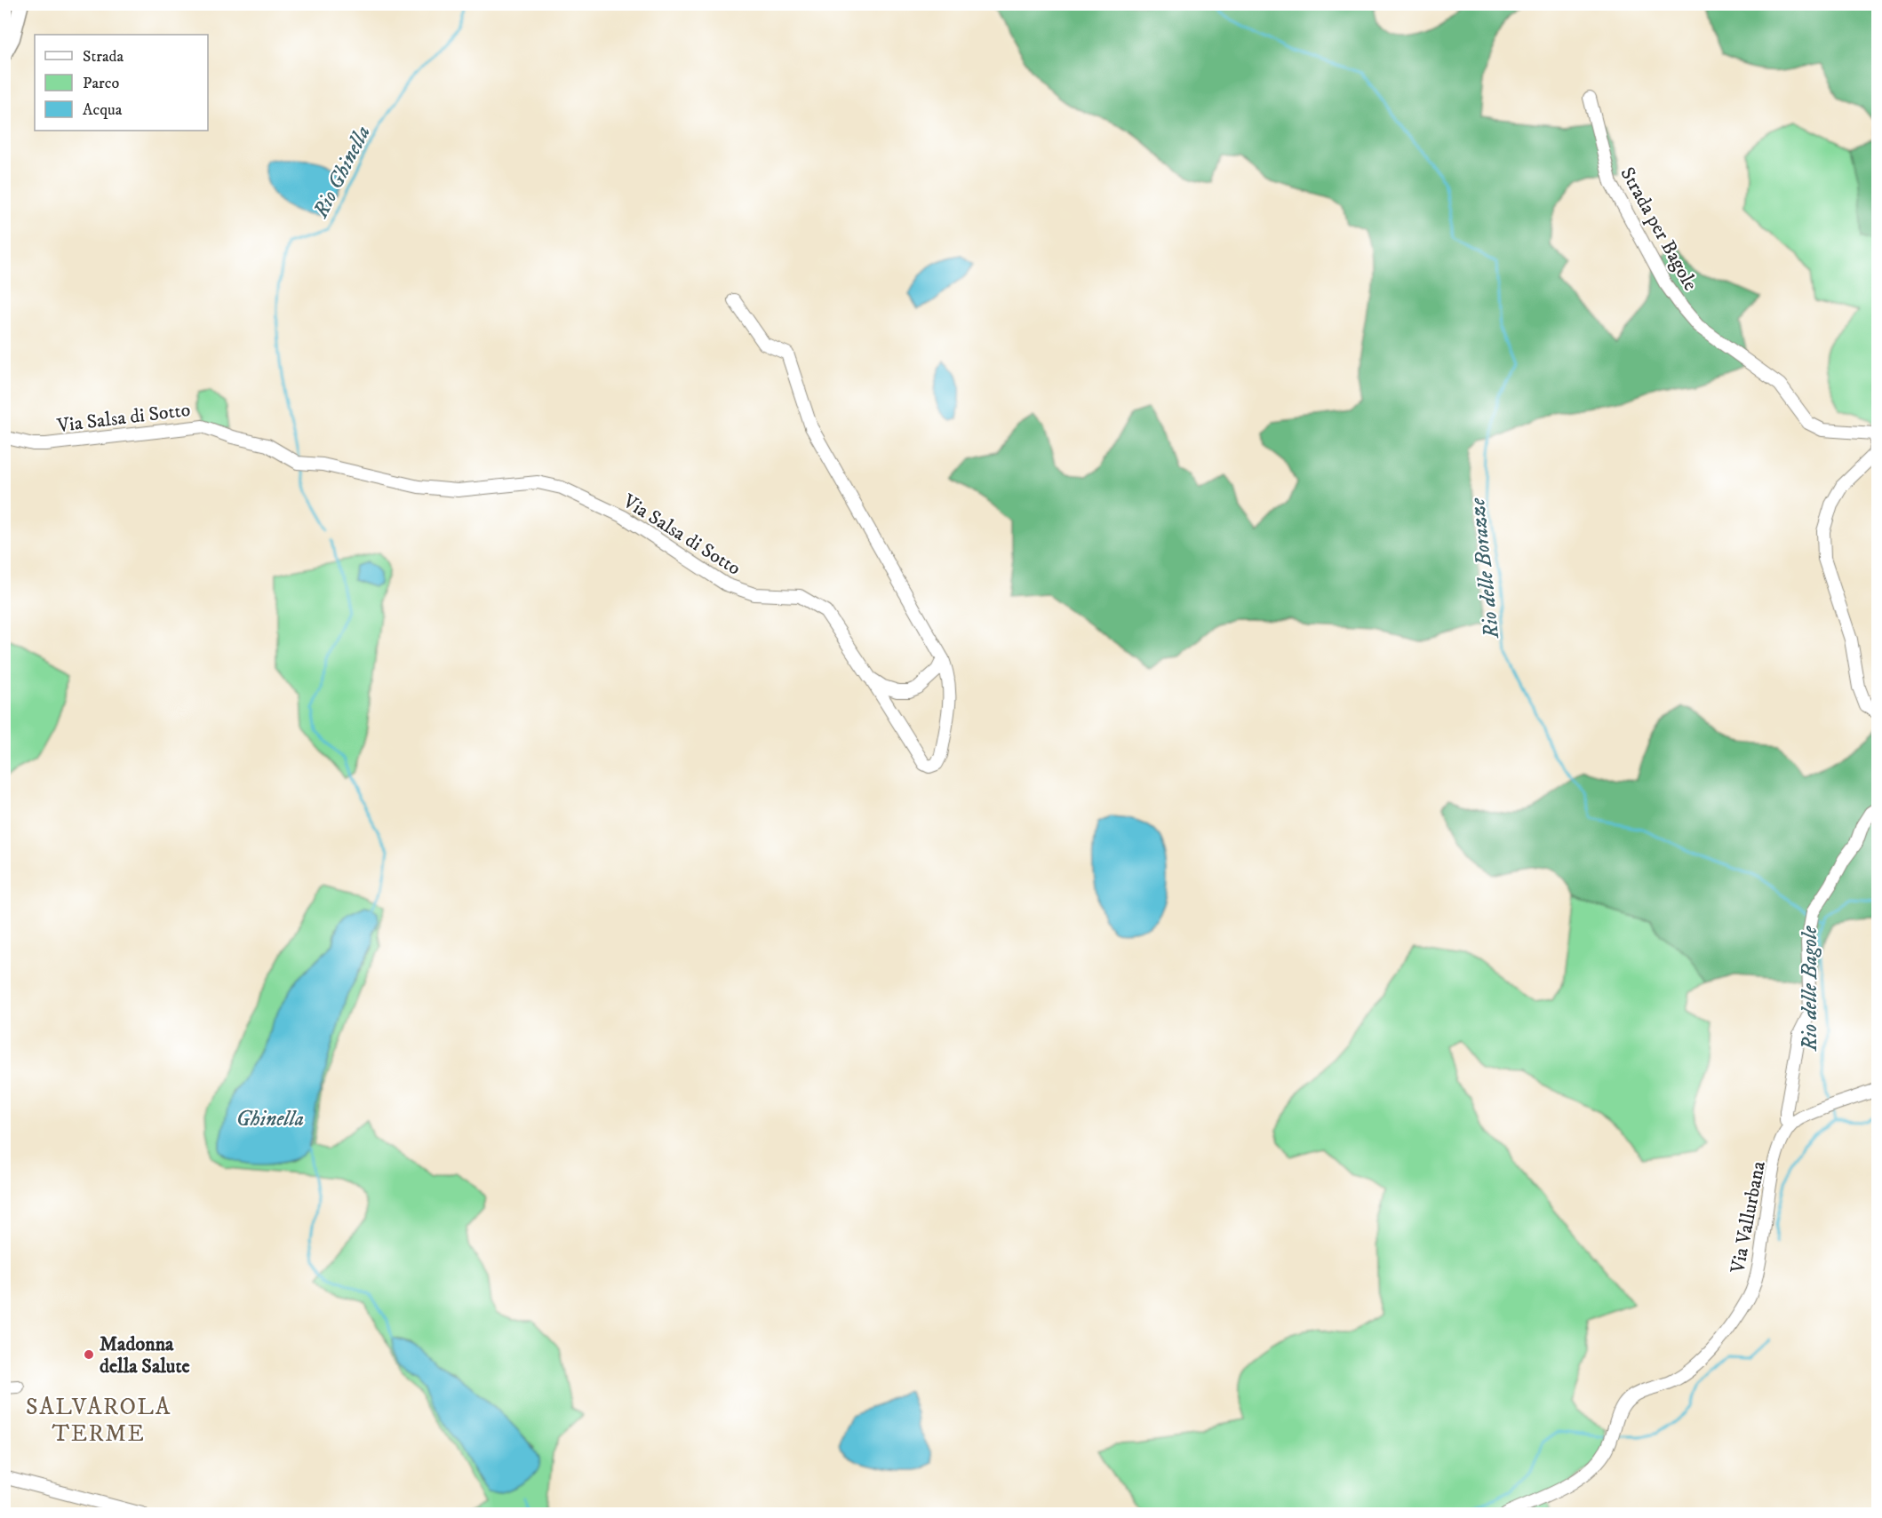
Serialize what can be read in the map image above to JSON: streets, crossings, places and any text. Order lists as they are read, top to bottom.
{
  "streets": {
    "street": ["Strada per Bagole", "Via Salsa di Sotto", "Via Vallurbana"]
  },
  "districts": ["SALVAROLA TERME"],
  "water": [
    "Rio Ghinella",
    "Rio delle Borazze",
    "Rio delle Bagole",
    "Ghinella"
  ],
  "places": ["Madonna della Salute"],
  "legend": ["Strada", "Parco", "Acqua"]
}
